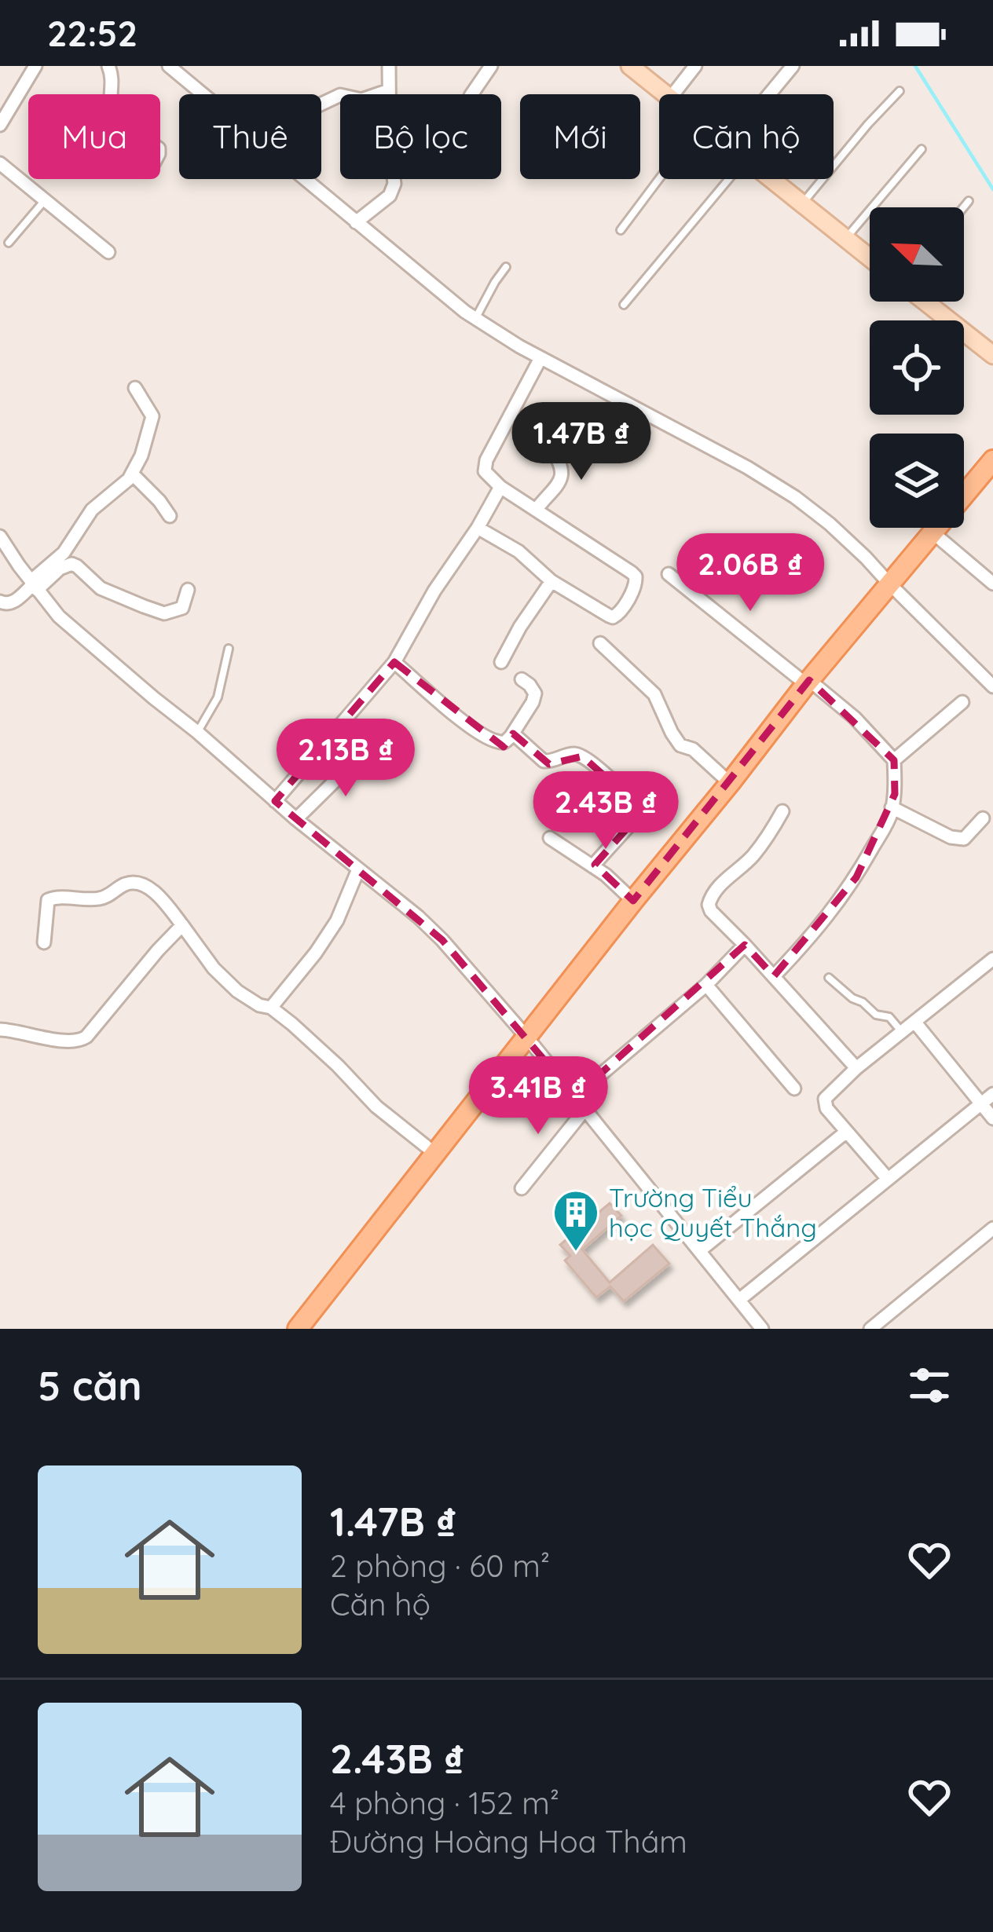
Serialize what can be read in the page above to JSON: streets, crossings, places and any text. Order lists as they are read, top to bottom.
{
  "places": {
    "building": ["Trường Tiểu học Quyết Thắng"]
  },
  "north": "top left",
  "page": {
    "status": "22:52",
    "chip": [
      "Mua",
      "Thuê",
      "Bộ lọc",
      "Mới",
      "Căn hộ"
    ],
    "price": [
      "1.47B ₫",
      "2.06B ₫",
      "2.13B ₫",
      "2.43B ₫",
      "3.41B ₫"
    ],
    "heading": "5 căn",
    "list": [
      {
        "name": "1.47B ₫",
        "note": "2 phòng · 60 m² · Căn hộ"
      },
      {
        "name": "2.43B ₫",
        "note": "4 phòng · 152 m² · Đường Hoàng Hoa Thám"
      }
    ]
  }
}
